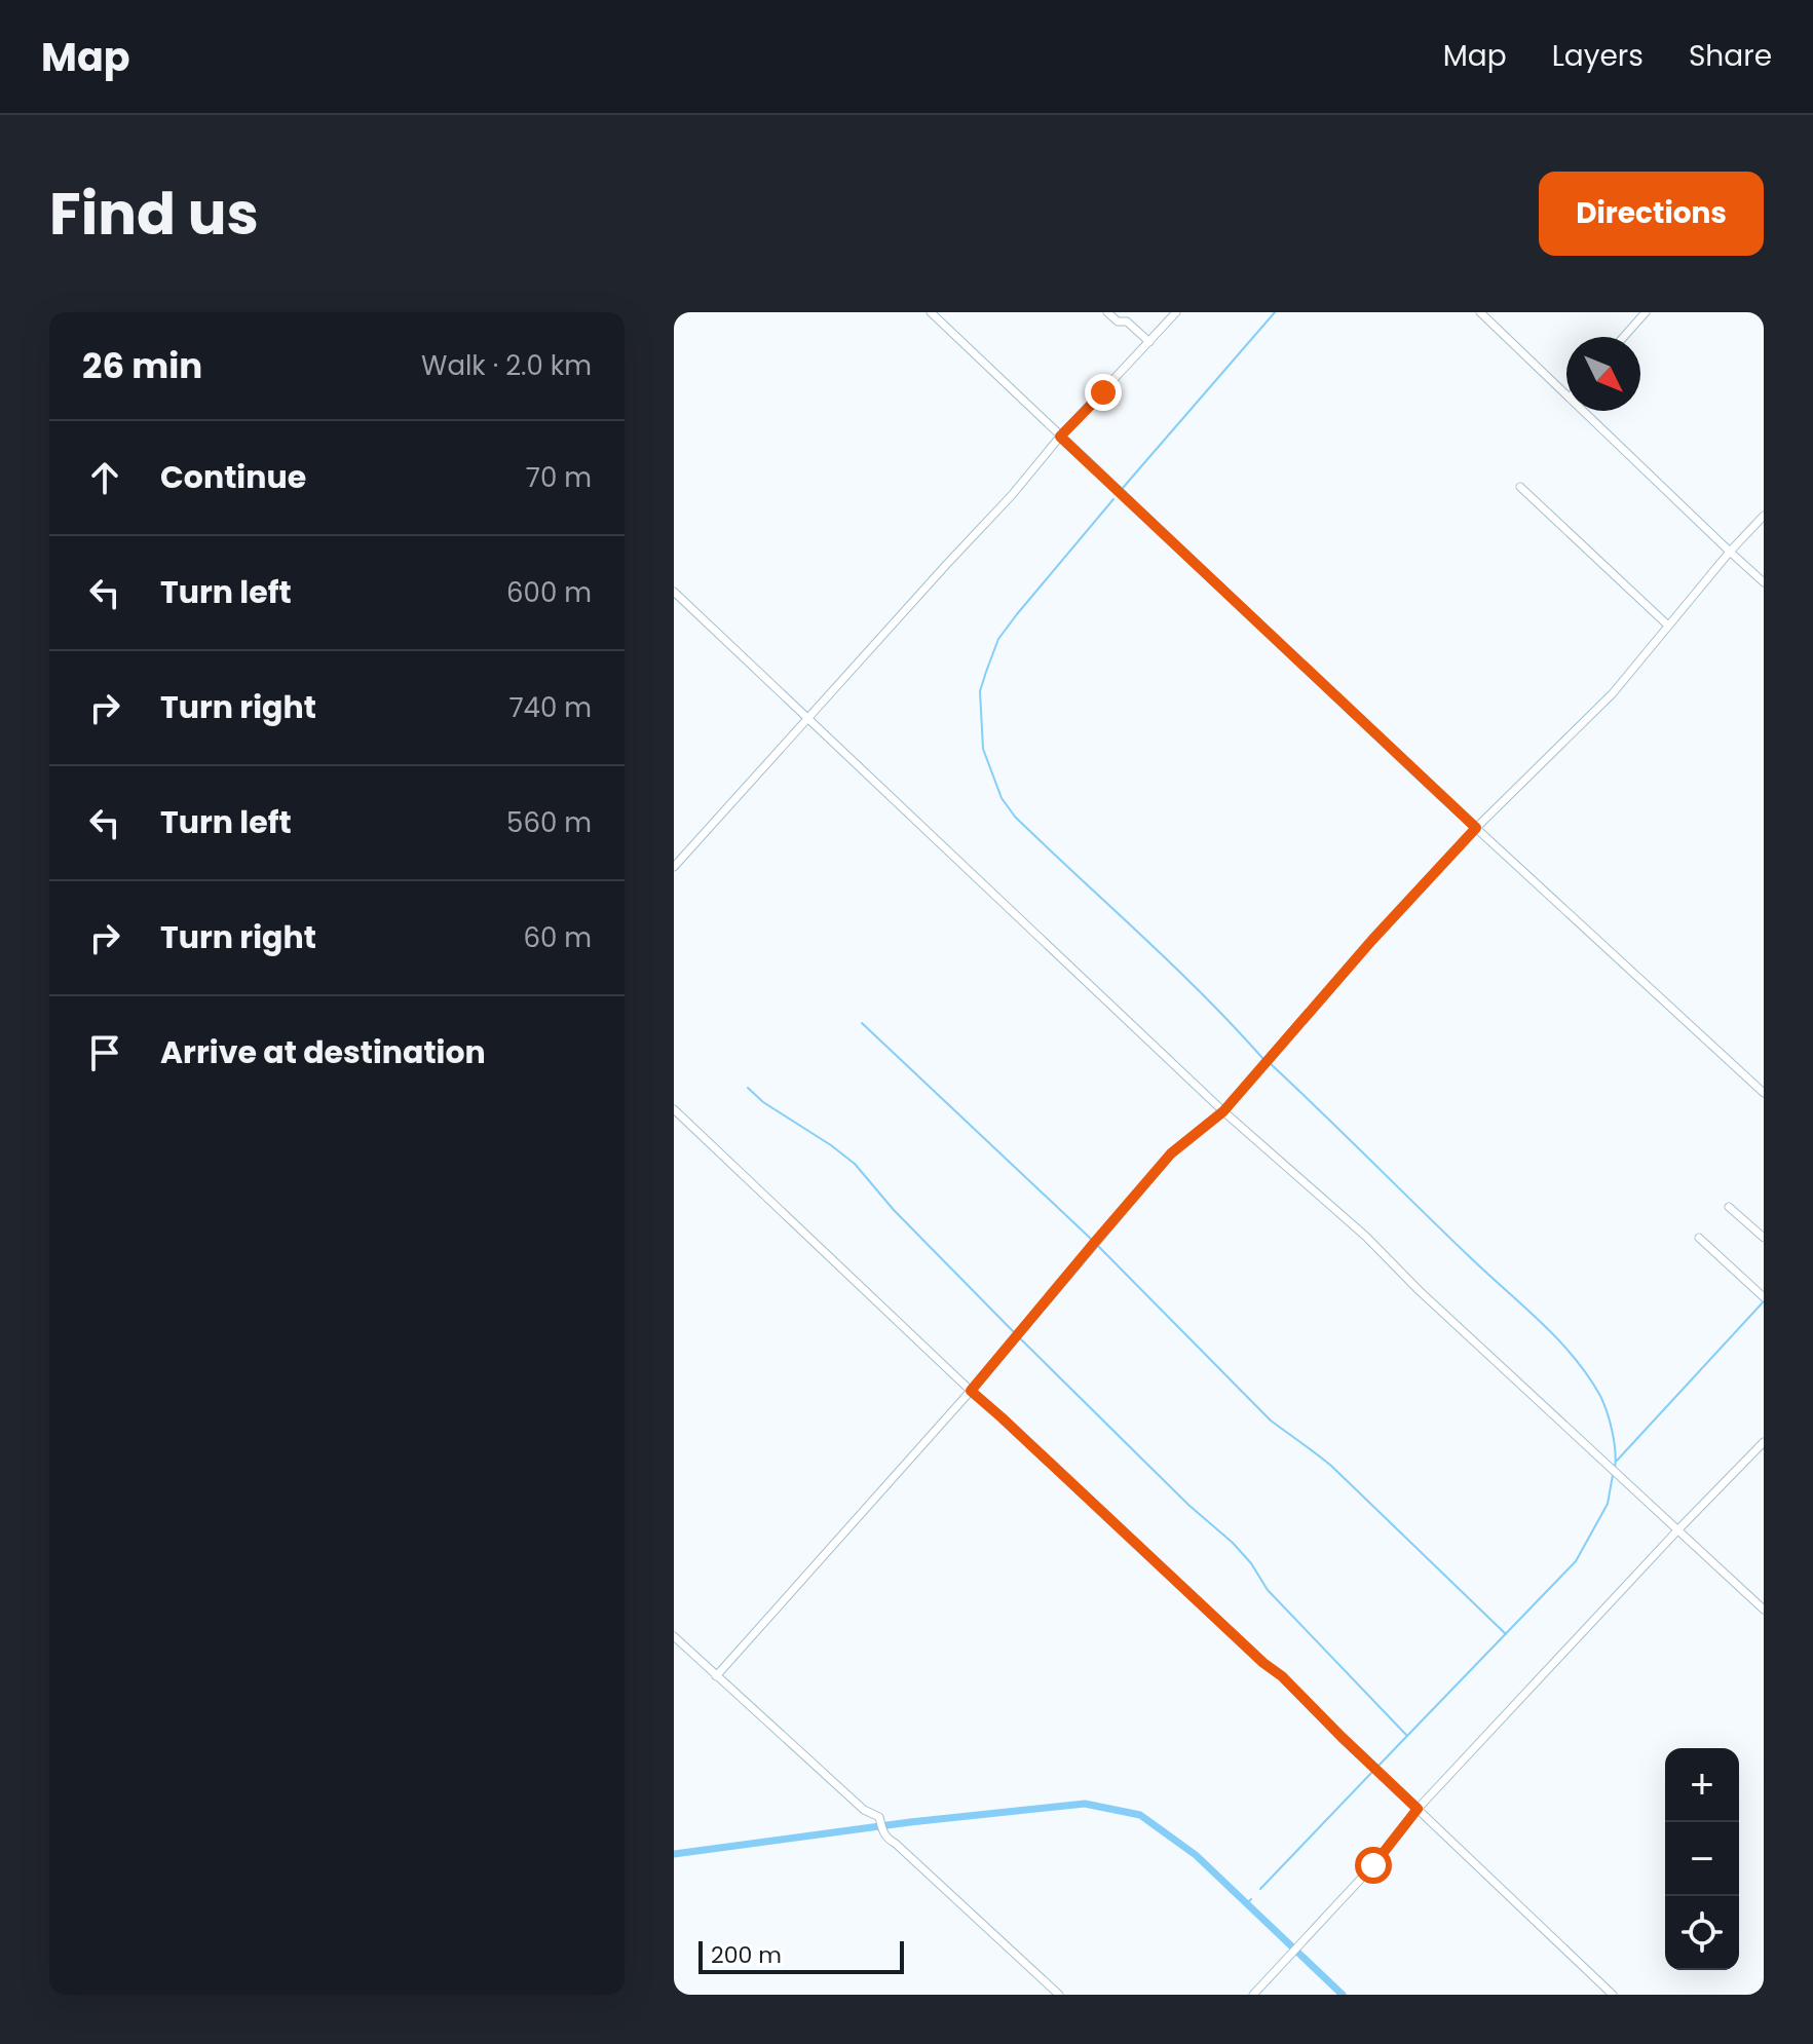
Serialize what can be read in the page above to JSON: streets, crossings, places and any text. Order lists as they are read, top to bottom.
{
  "scale_bar": "200 m",
  "north": "bottom right",
  "page": {
    "header": "Map",
    "nav": ["Map", "Layers", "Share"],
    "title": "Find us",
    "buttons": "Directions",
    "heading": ["26 min", "Walk · 2.0 km"],
    "list": [
      ["Continue", "70 m"],
      ["Turn left", "600 m"],
      ["Turn right", "740 m"],
      ["Turn left", "560 m"],
      ["Turn right", "60 m"],
      "Arrive at destination"
    ],
    "map_buttons": ["+", "−"],
    "scale": "200 m"
  }
}
